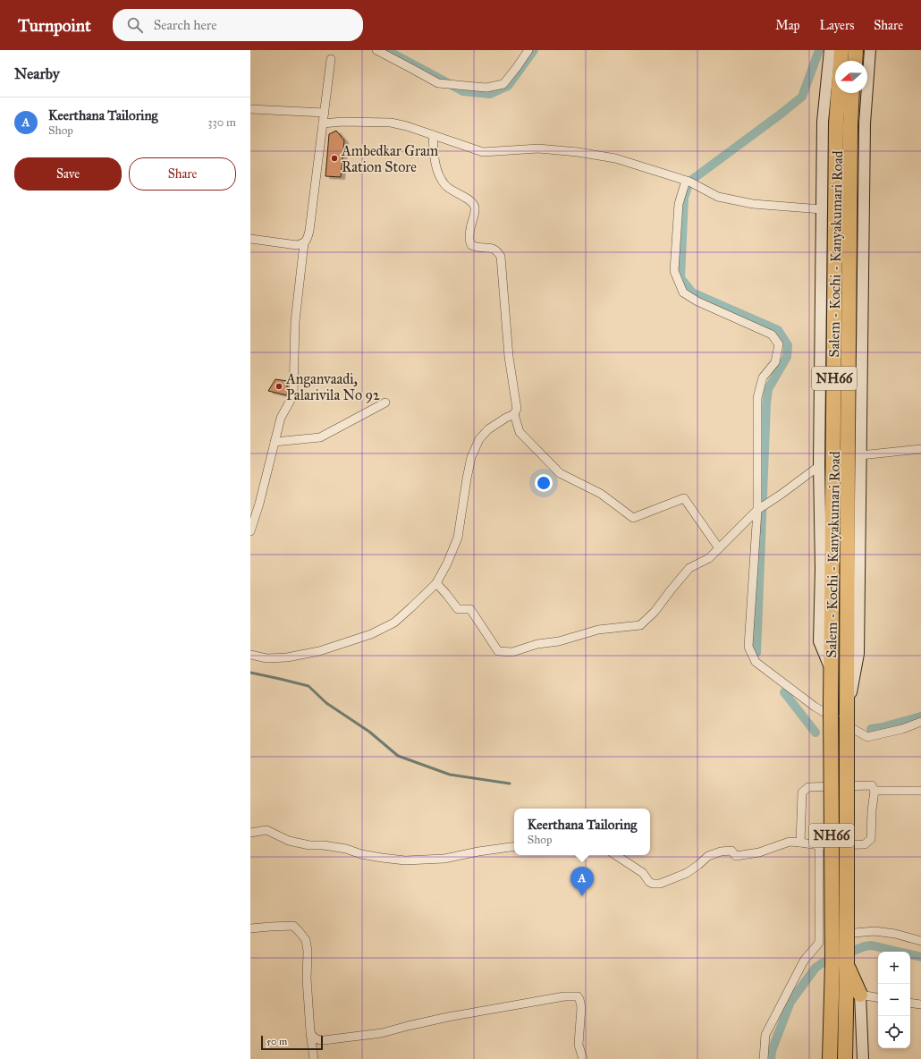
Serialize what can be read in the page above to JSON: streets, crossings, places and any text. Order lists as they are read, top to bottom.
{
  "streets": {
    "highway": ["Salem - Kochi - Kanyakumari Road", "NH66"]
  },
  "places": ["Ambedkar Gram Ration Store", "Anganvaadi, Palarivila No 92"],
  "scale_bar": "50 m",
  "north": "left",
  "page": {
    "header": "Turnpoint",
    "search": "Search here",
    "nav": ["Map", "Layers", "Share"],
    "heading": "Nearby",
    "list": [
      {
        "mark": "A",
        "name": "Keerthana Tailoring",
        "note": "Shop",
        "value": "330 m"
      }
    ],
    "buttons": ["Save", "Share"],
    "popup": ["Keerthana Tailoring", "Shop"],
    "pins": "A",
    "map_buttons": ["+", "−"],
    "scale": "50 m"
  }
}
